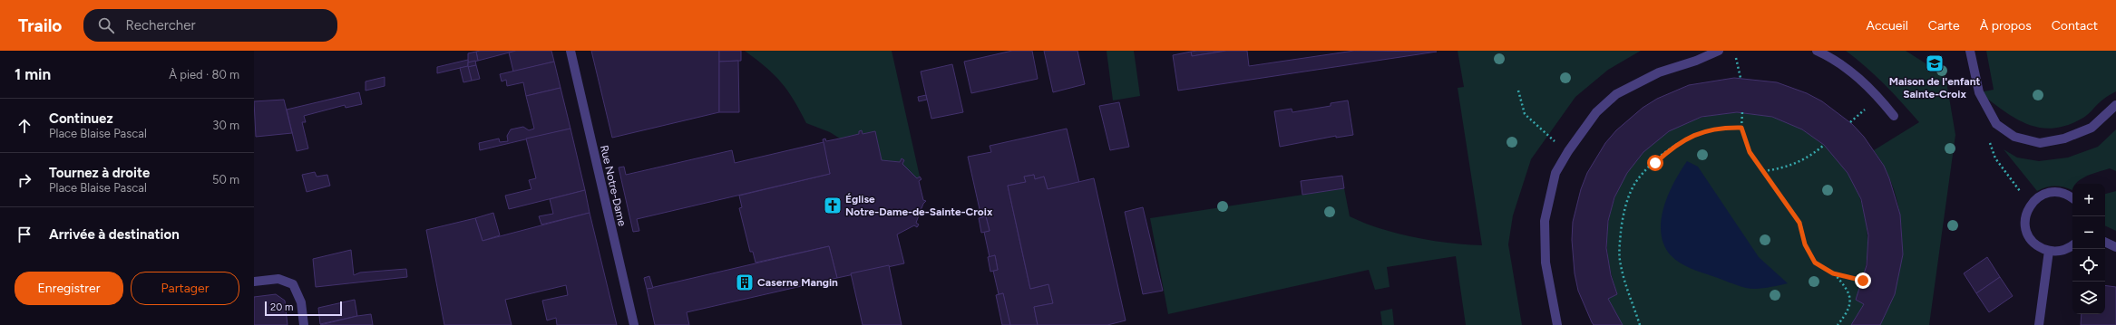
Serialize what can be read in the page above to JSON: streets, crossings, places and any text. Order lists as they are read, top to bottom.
{
  "streets": {
    "street": ["Rue Notre-Dame"]
  },
  "places": {
    "school or university": ["Maison de l'enfant Sainte-Croix"],
    "church": ["Église Notre-Dame-de-Sainte-Croix"],
    "building": ["Caserne Mangin"]
  },
  "scale_bar": "20 m",
  "page": {
    "header": "Trailo",
    "search": "Rechercher",
    "nav": [
      "Accueil",
      "Carte",
      "À propos",
      "Contact"
    ],
    "heading": ["1 min", "À pied · 80 m"],
    "list": [
      ["Continuez", "Place Blaise Pascal", "30 m"],
      ["Tournez à droite", "Place Blaise Pascal", "50 m"],
      "Arrivée à destination"
    ],
    "map_buttons": ["+", "−"],
    "buttons": ["Enregistrer", "Partager"],
    "scale": "20 m"
  }
}
